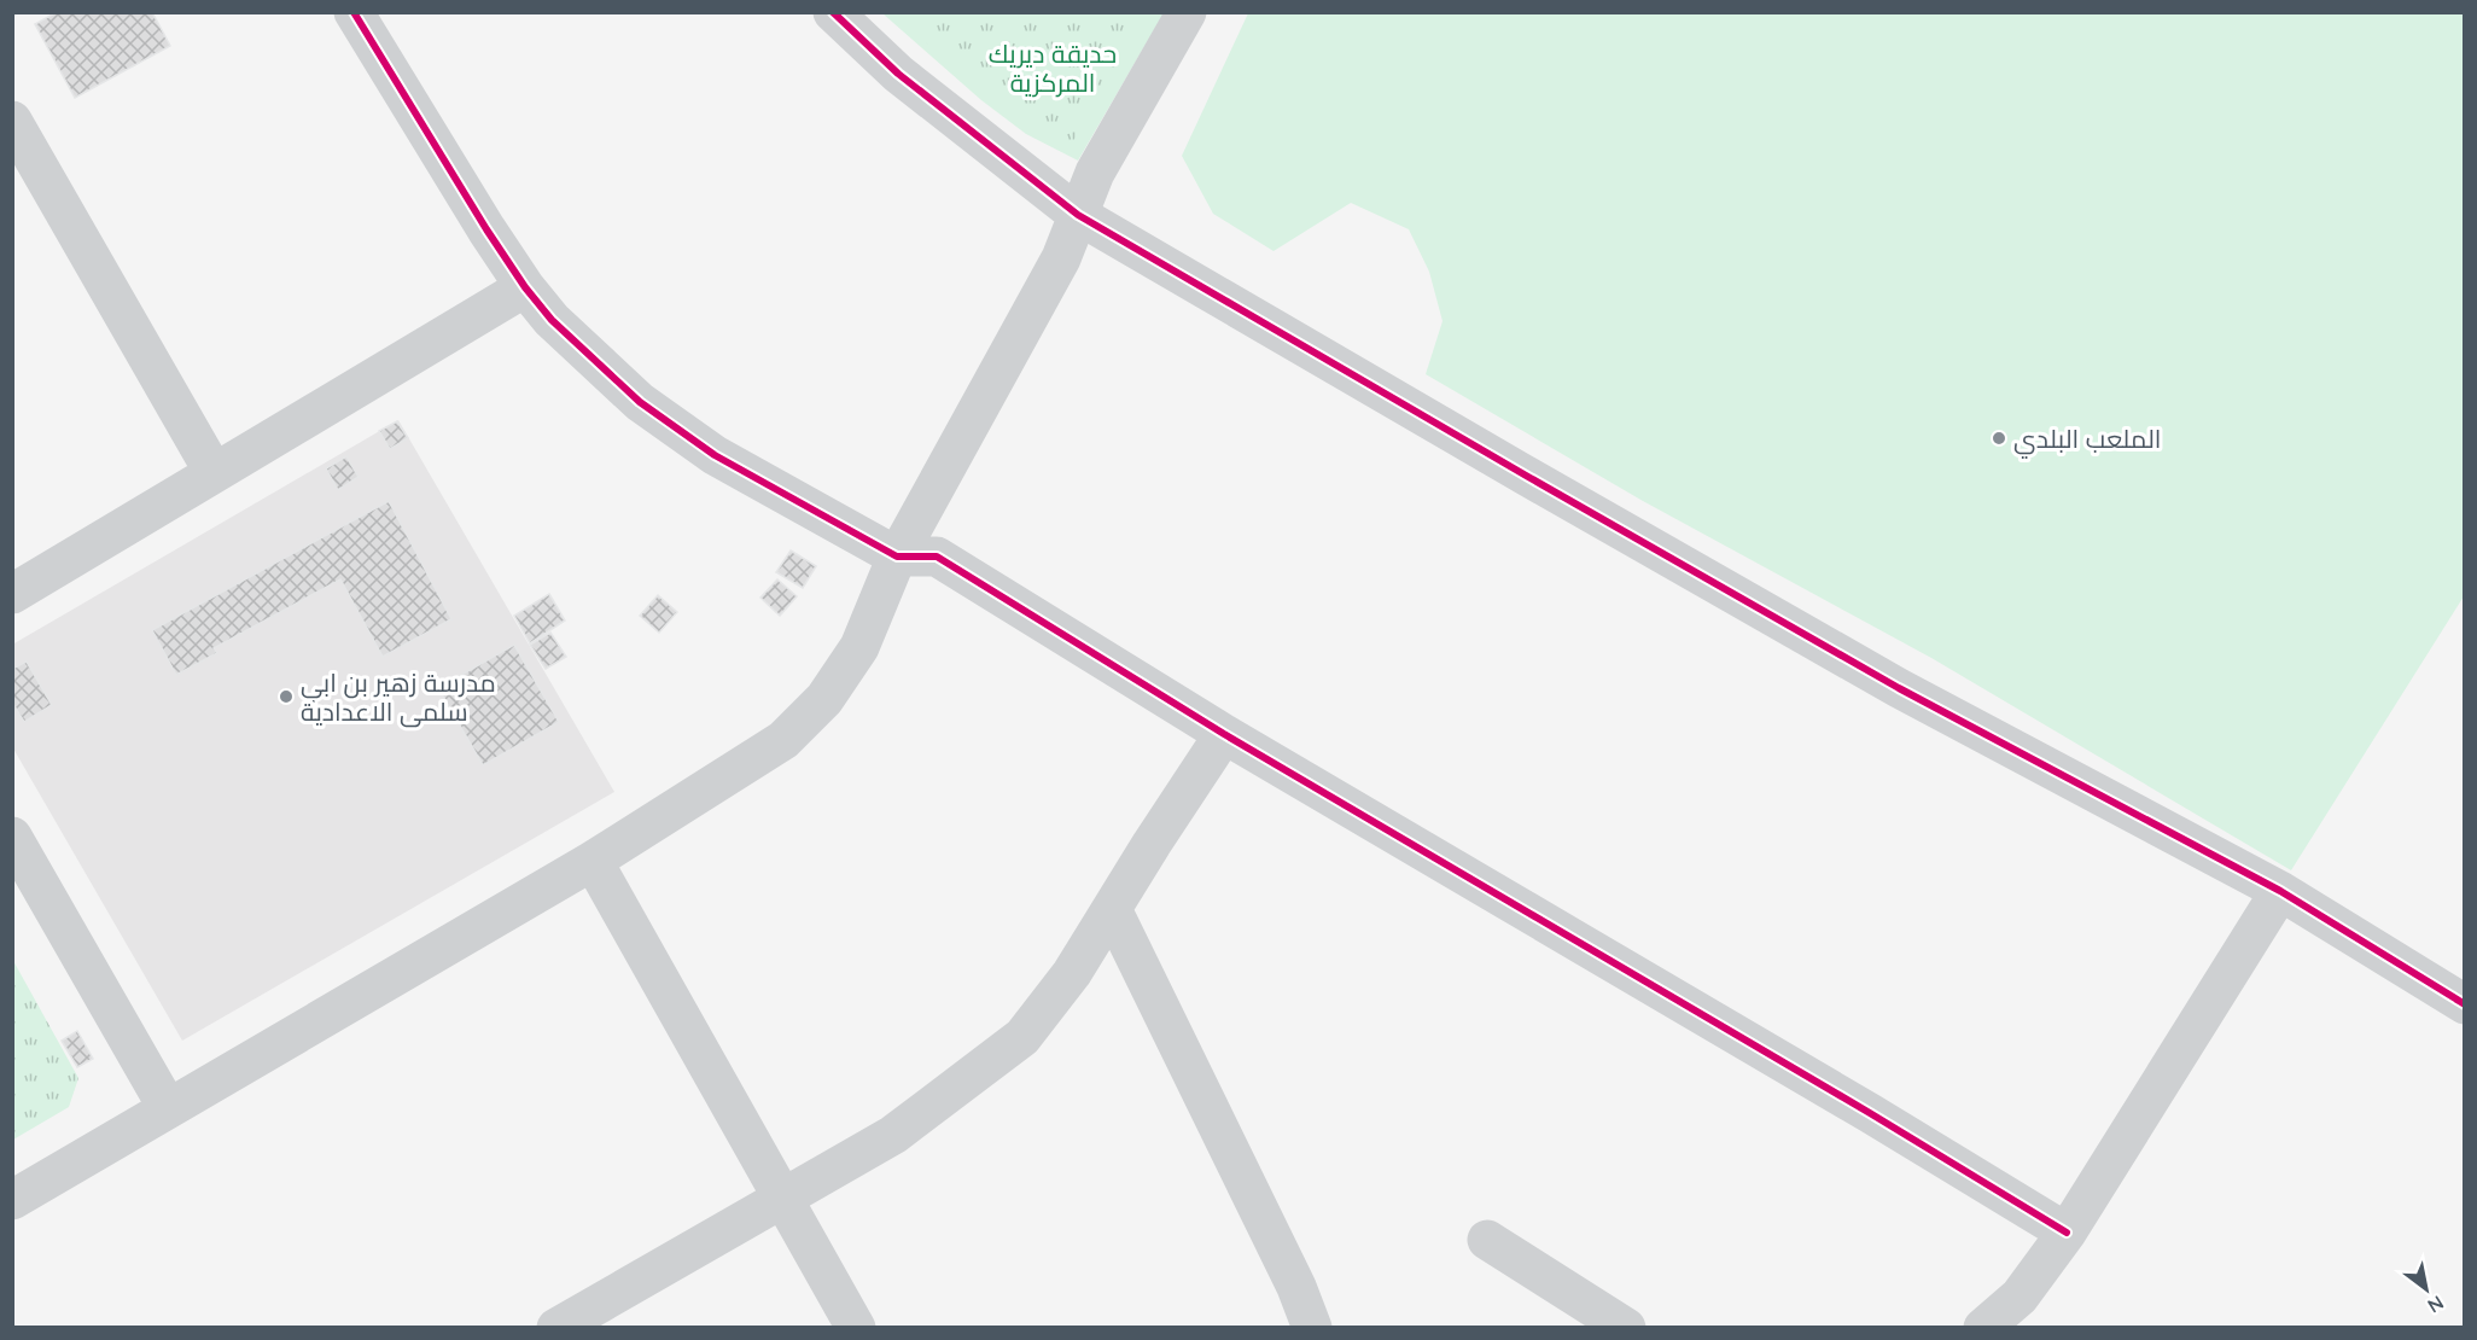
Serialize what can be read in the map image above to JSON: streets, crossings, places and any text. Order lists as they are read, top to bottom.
{
  "parks": ["حديقة ديريك المركزية"],
  "places": ["الملعب البلدي", "مدرسة زهير بن ابي سلمى الاعدادية"],
  "north": "bottom right"
}
